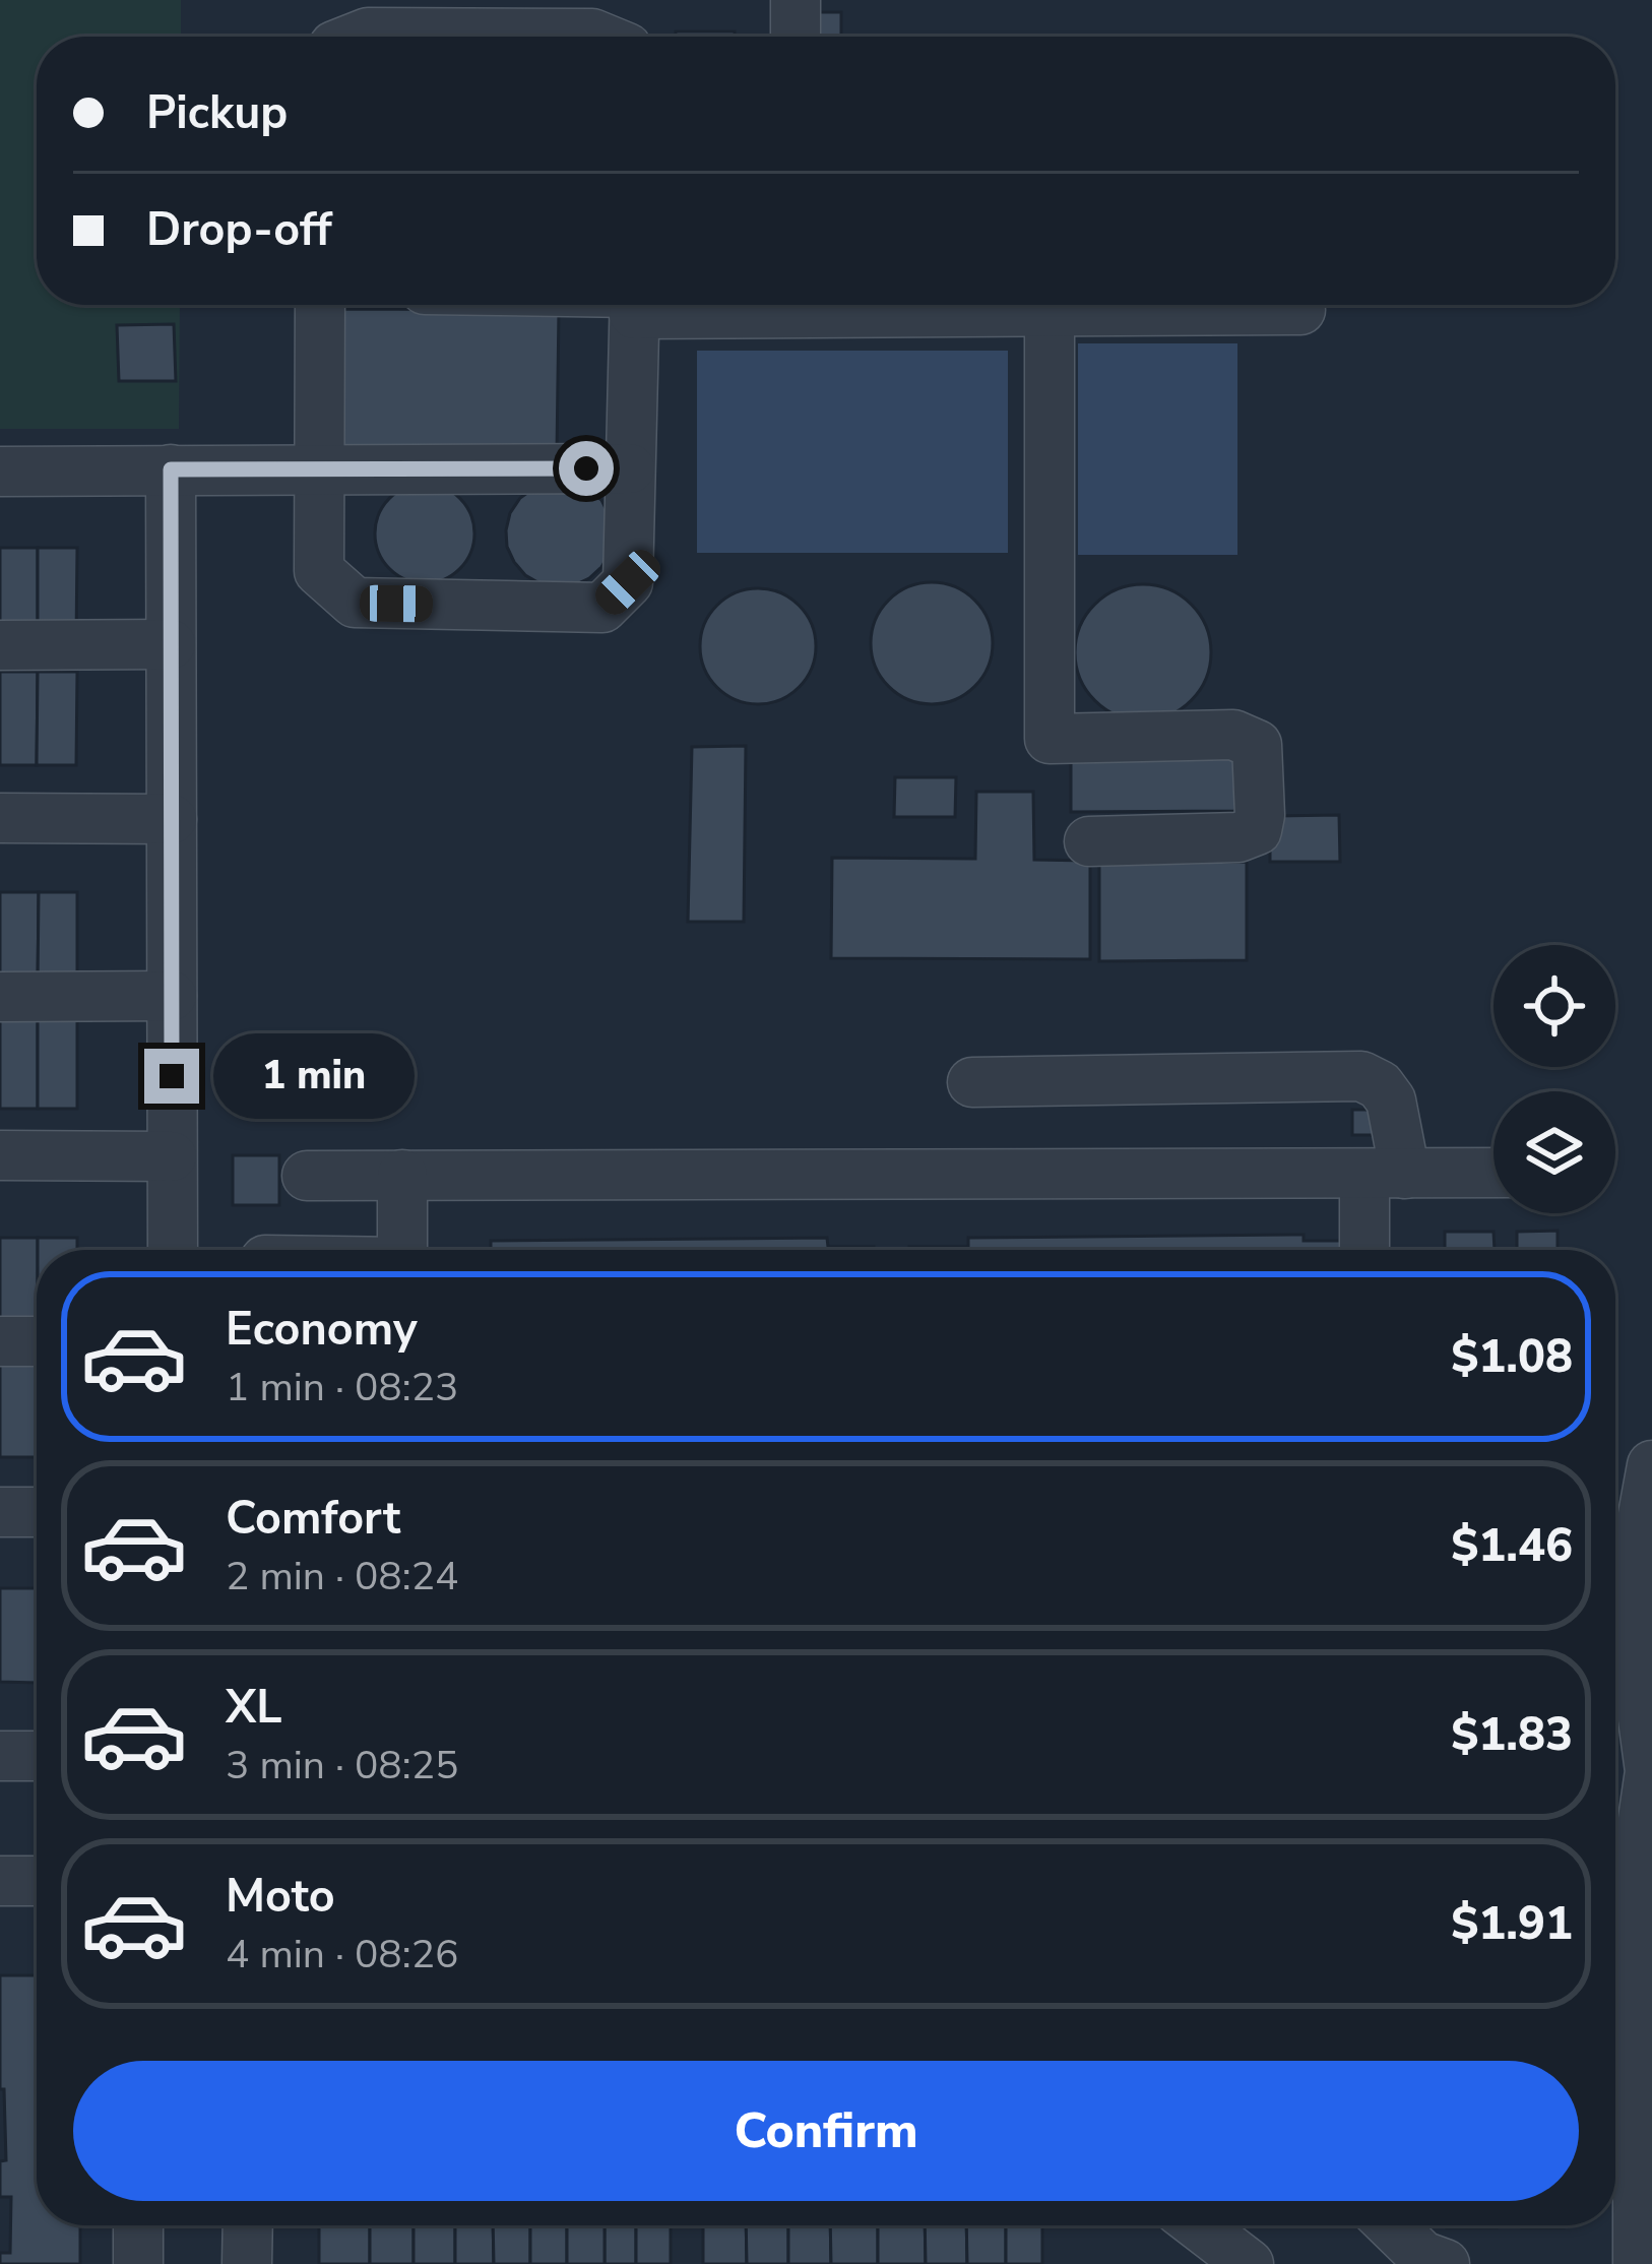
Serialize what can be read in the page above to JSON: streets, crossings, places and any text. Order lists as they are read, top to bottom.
{
  "page": {
    "banner": ["Pickup", "Drop-off"],
    "bubble": "1 min",
    "list": [
      {
        "name": "Economy",
        "note": "1 min · 08:23",
        "value": "$1.08"
      },
      {
        "name": "Comfort",
        "note": "2 min · 08:24",
        "value": "$1.46"
      },
      {
        "name": "XL",
        "note": "3 min · 08:25",
        "value": "$1.83"
      },
      {
        "name": "Moto",
        "note": "4 min · 08:26",
        "value": "$1.91"
      }
    ],
    "buttons": "Confirm"
  }
}
